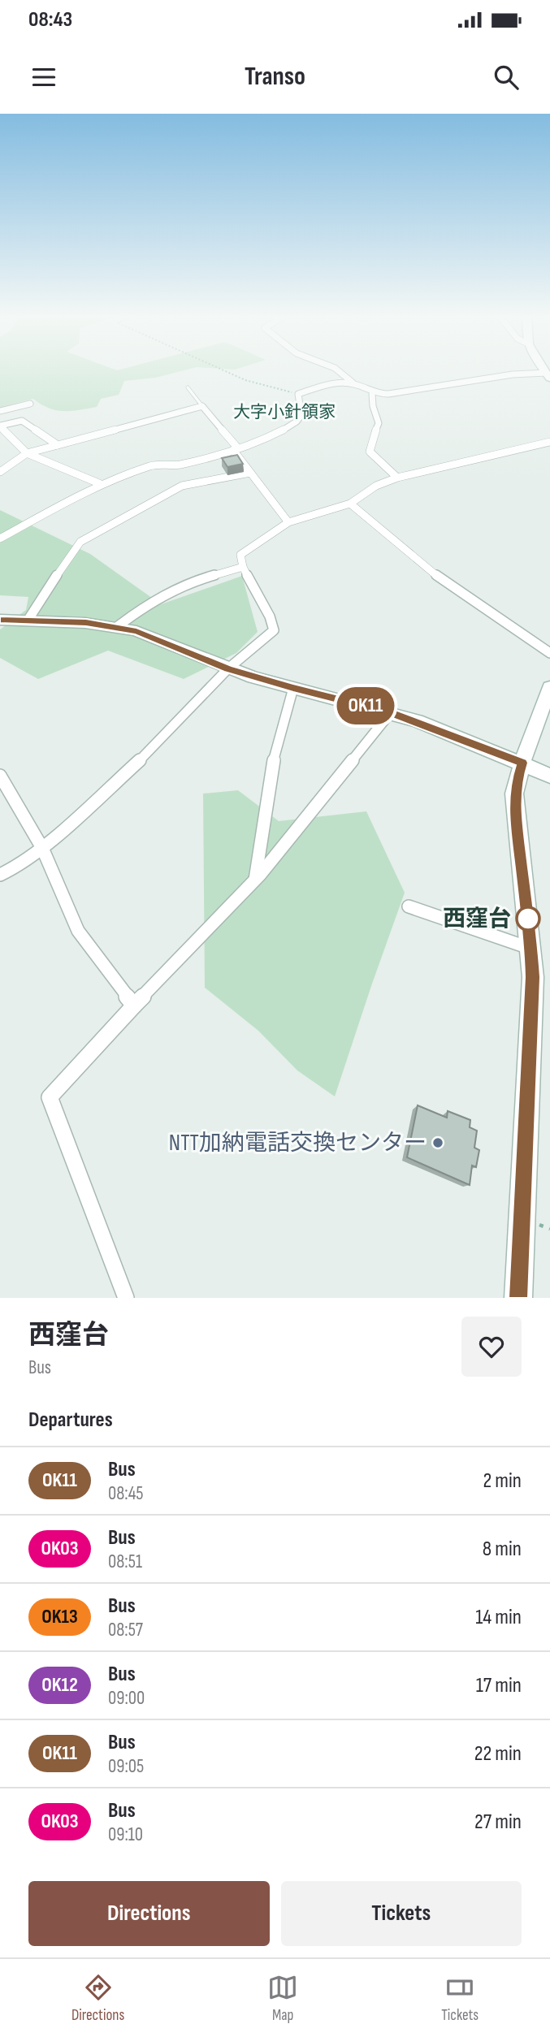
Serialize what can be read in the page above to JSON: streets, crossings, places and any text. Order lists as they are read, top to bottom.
{
  "districts": ["大字小針領家"],
  "places": ["西窪台", "NTT加納電話交換センター"],
  "lines": ["bus line OK11"],
  "page": {
    "status": "08:43",
    "header": "Transo",
    "on_map": "OK11",
    "heading": [
      ["西窪台", "Bus"],
      "Departures"
    ],
    "list": [
      {
        "mark": "OK11",
        "name": "Bus",
        "note": "08:45",
        "value": "2 min"
      },
      {
        "mark": "OK03",
        "name": "Bus",
        "note": "08:51",
        "value": "8 min"
      },
      {
        "mark": "OK13",
        "name": "Bus",
        "note": "08:57",
        "value": "14 min"
      },
      {
        "mark": "OK12",
        "name": "Bus",
        "note": "09:00",
        "value": "17 min"
      },
      {
        "mark": "OK11",
        "name": "Bus",
        "note": "09:05",
        "value": "22 min"
      },
      {
        "mark": "OK03",
        "name": "Bus",
        "note": "09:10",
        "value": "27 min"
      }
    ],
    "buttons": ["Directions", "Tickets"],
    "tabs": ["Directions", "Map", "Tickets"]
  }
}
